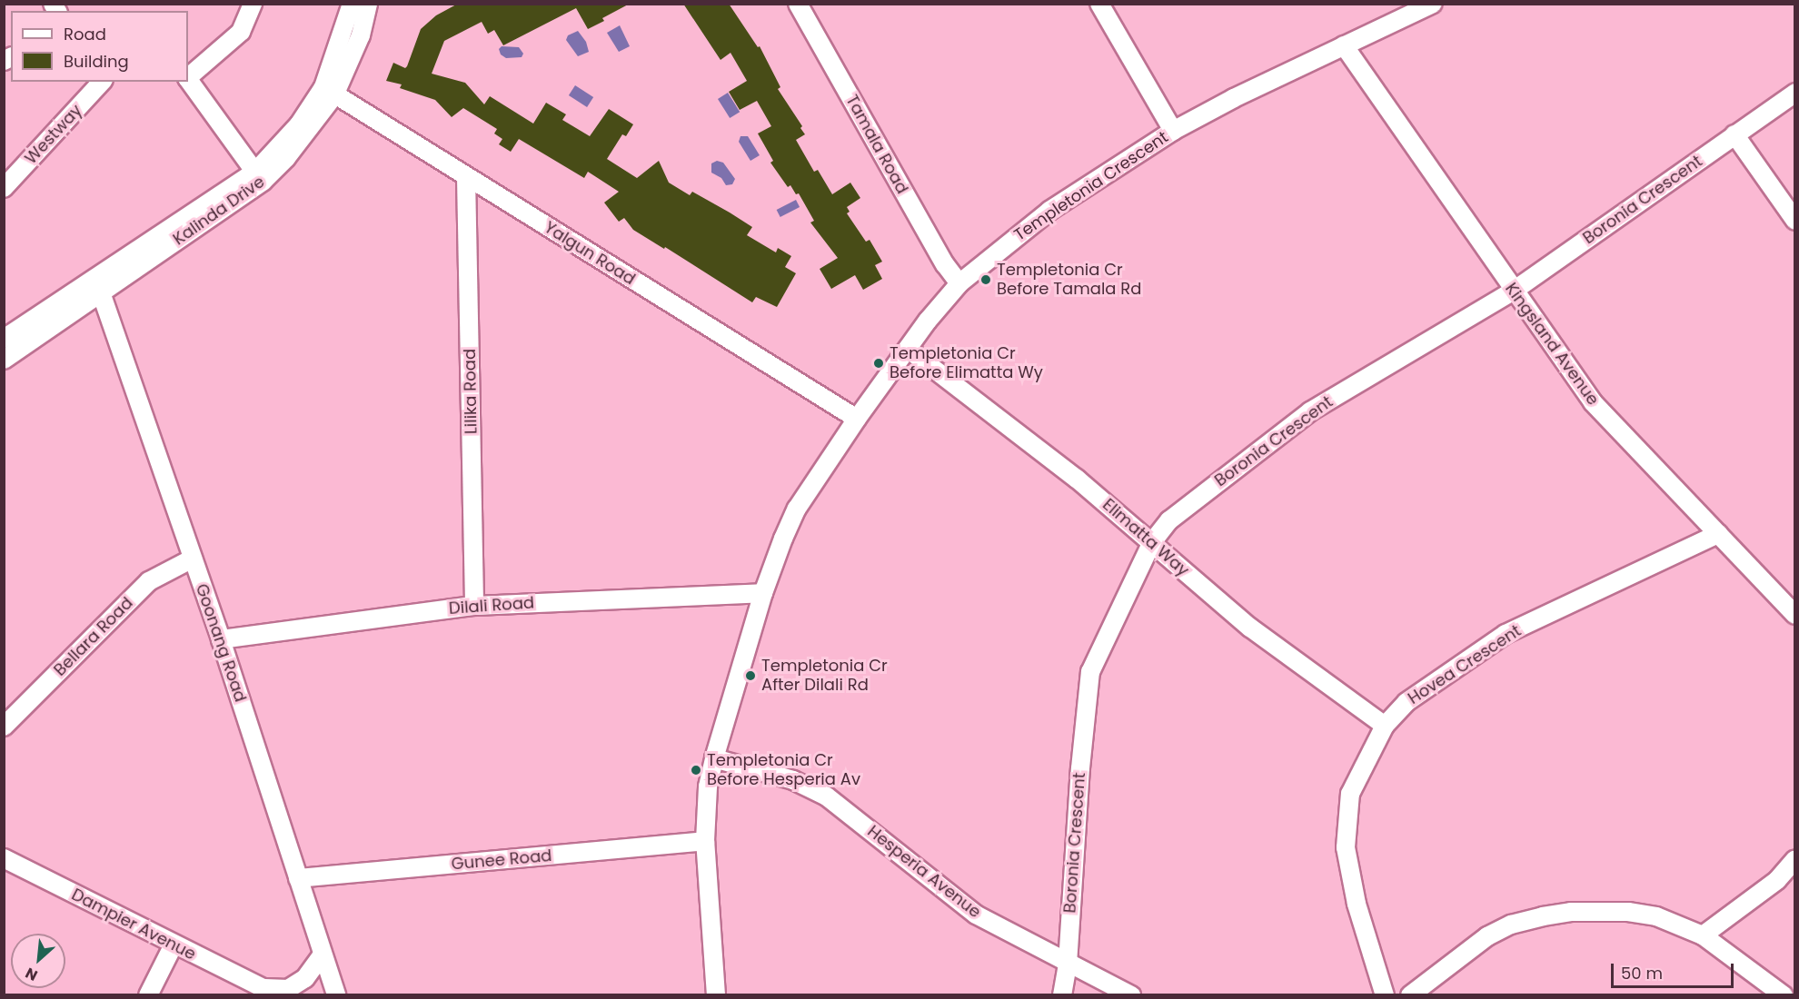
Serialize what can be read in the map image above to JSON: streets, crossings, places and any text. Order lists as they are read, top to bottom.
{
  "streets": {
    "street": [
      "Westway",
      "Tamala Road",
      "Templetonia Crescent",
      "Boronia Crescent",
      "Kalinda Drive",
      "Yalgun Road",
      "Kingsland Avenue",
      "Lilika Road",
      "Elimatta Way",
      "Dilali Road",
      "Bellara Road",
      "Goonang Road",
      "Hovea Crescent",
      "Gunee Road",
      "Hesperia Avenue",
      "Dampier Avenue"
    ]
  },
  "crossings": [
    ["Tamala Road", "Templetonia Crescent"],
    ["Templetonia Crescent", "Yalgun Road"],
    ["Templetonia Crescent", "Kingsland Avenue"],
    ["Templetonia Crescent", "Elimatta Way"],
    ["Templetonia Crescent", "Dilali Road"],
    ["Templetonia Crescent", "Gunee Road"],
    ["Templetonia Crescent", "Hesperia Avenue"],
    ["Boronia Crescent", "Kingsland Avenue"],
    ["Boronia Crescent", "Elimatta Way"],
    ["Boronia Crescent", "Hesperia Avenue"],
    ["Kalinda Drive", "Yalgun Road"],
    ["Kalinda Drive", "Goonang Road"],
    ["Yalgun Road", "Lilika Road"],
    ["Kingsland Avenue", "Hovea Crescent"],
    ["Lilika Road", "Dilali Road"],
    ["Elimatta Way", "Hovea Crescent"],
    ["Dilali Road", "Goonang Road"],
    ["Bellara Road", "Goonang Road"],
    ["Goonang Road", "Gunee Road"],
    ["Goonang Road", "Dampier Avenue"]
  ],
  "places": [
    "Templetonia Cr Before Tamala Rd",
    "Templetonia Cr Before Elimatta Wy",
    "Templetonia Cr After Dilali Rd",
    "Templetonia Cr Before Hesperia Av"
  ],
  "legend": ["Road", "Building"],
  "scale_bar": "50 m",
  "north": "bottom left"
}
